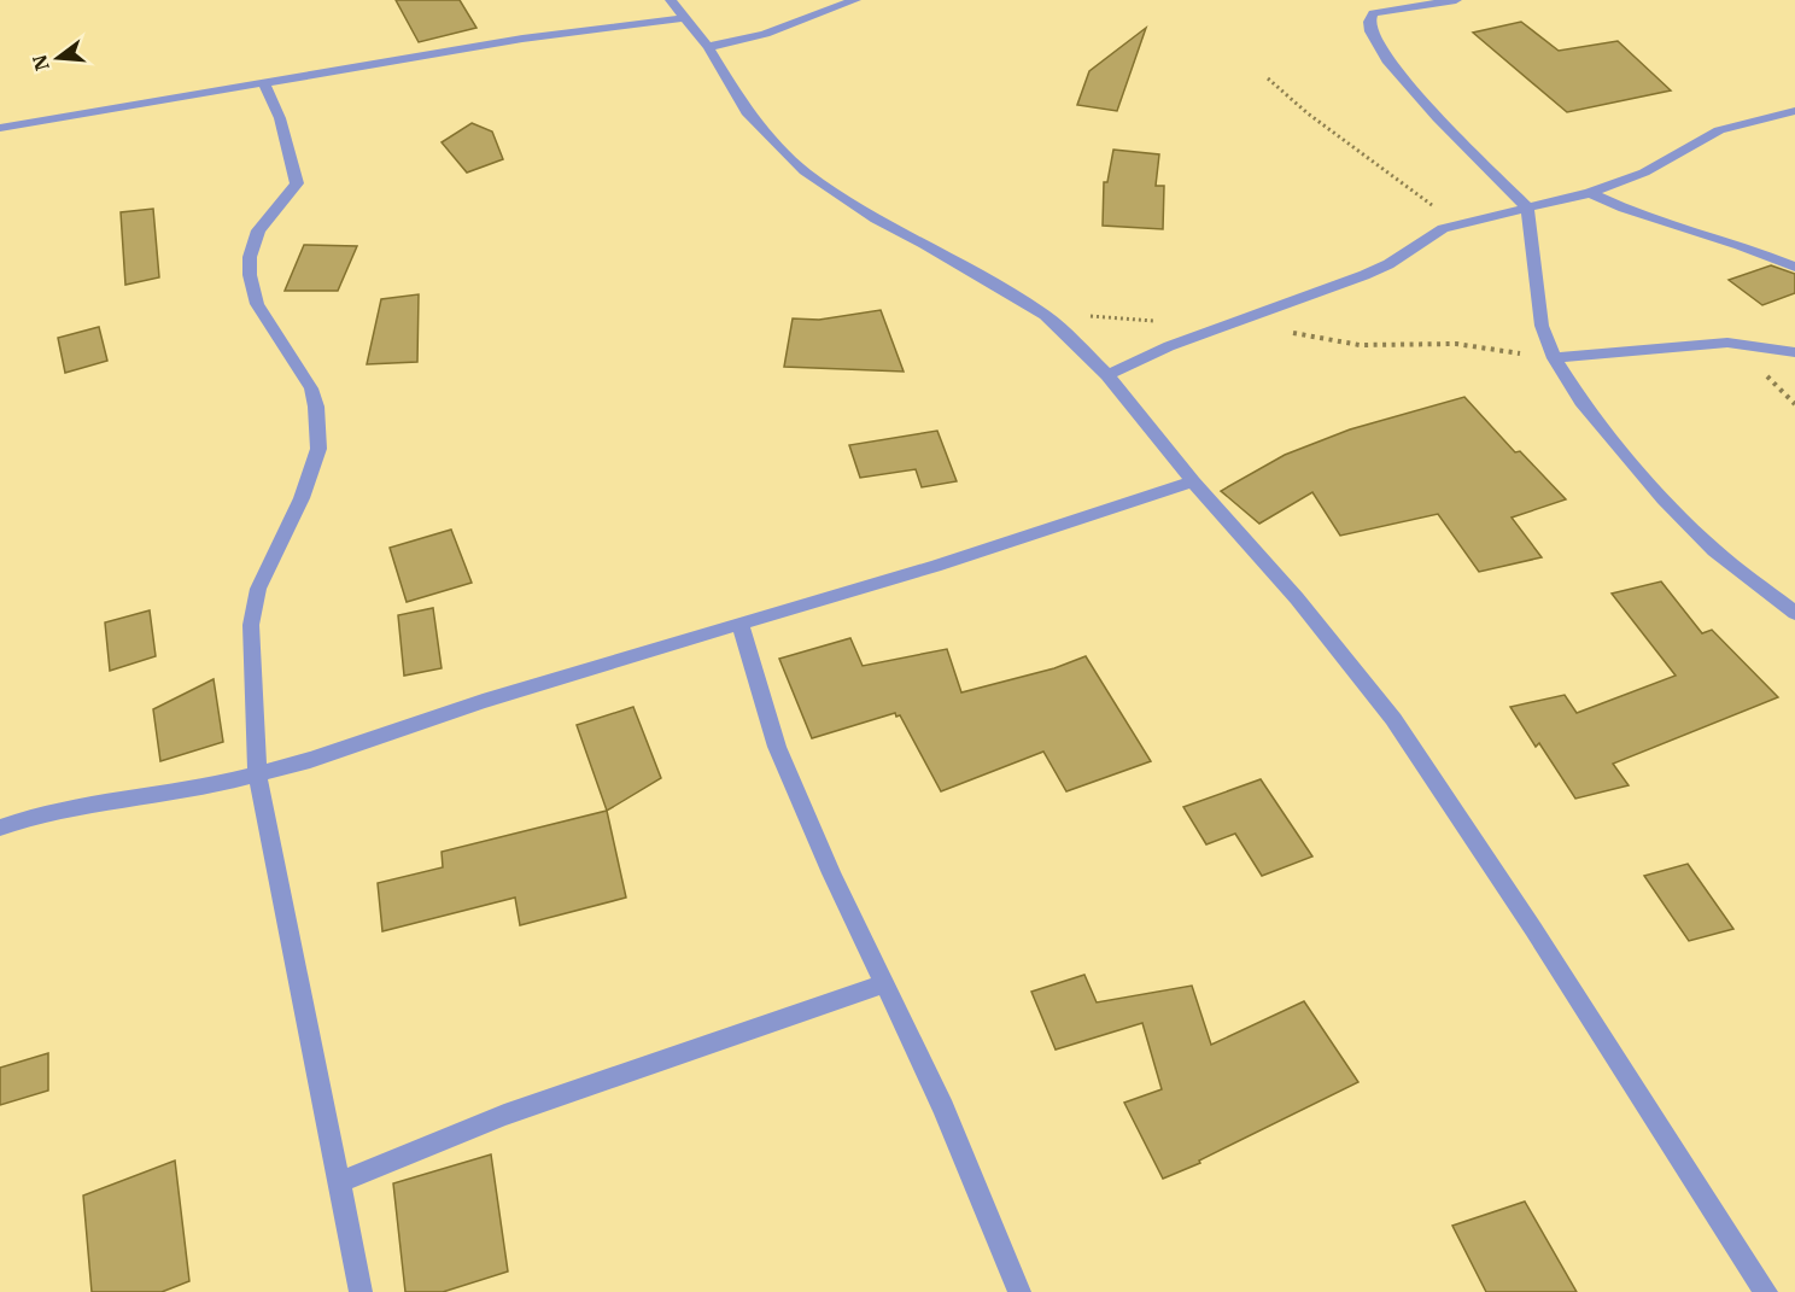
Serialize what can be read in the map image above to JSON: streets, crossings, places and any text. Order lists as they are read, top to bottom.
{
  "north": "left"
}
